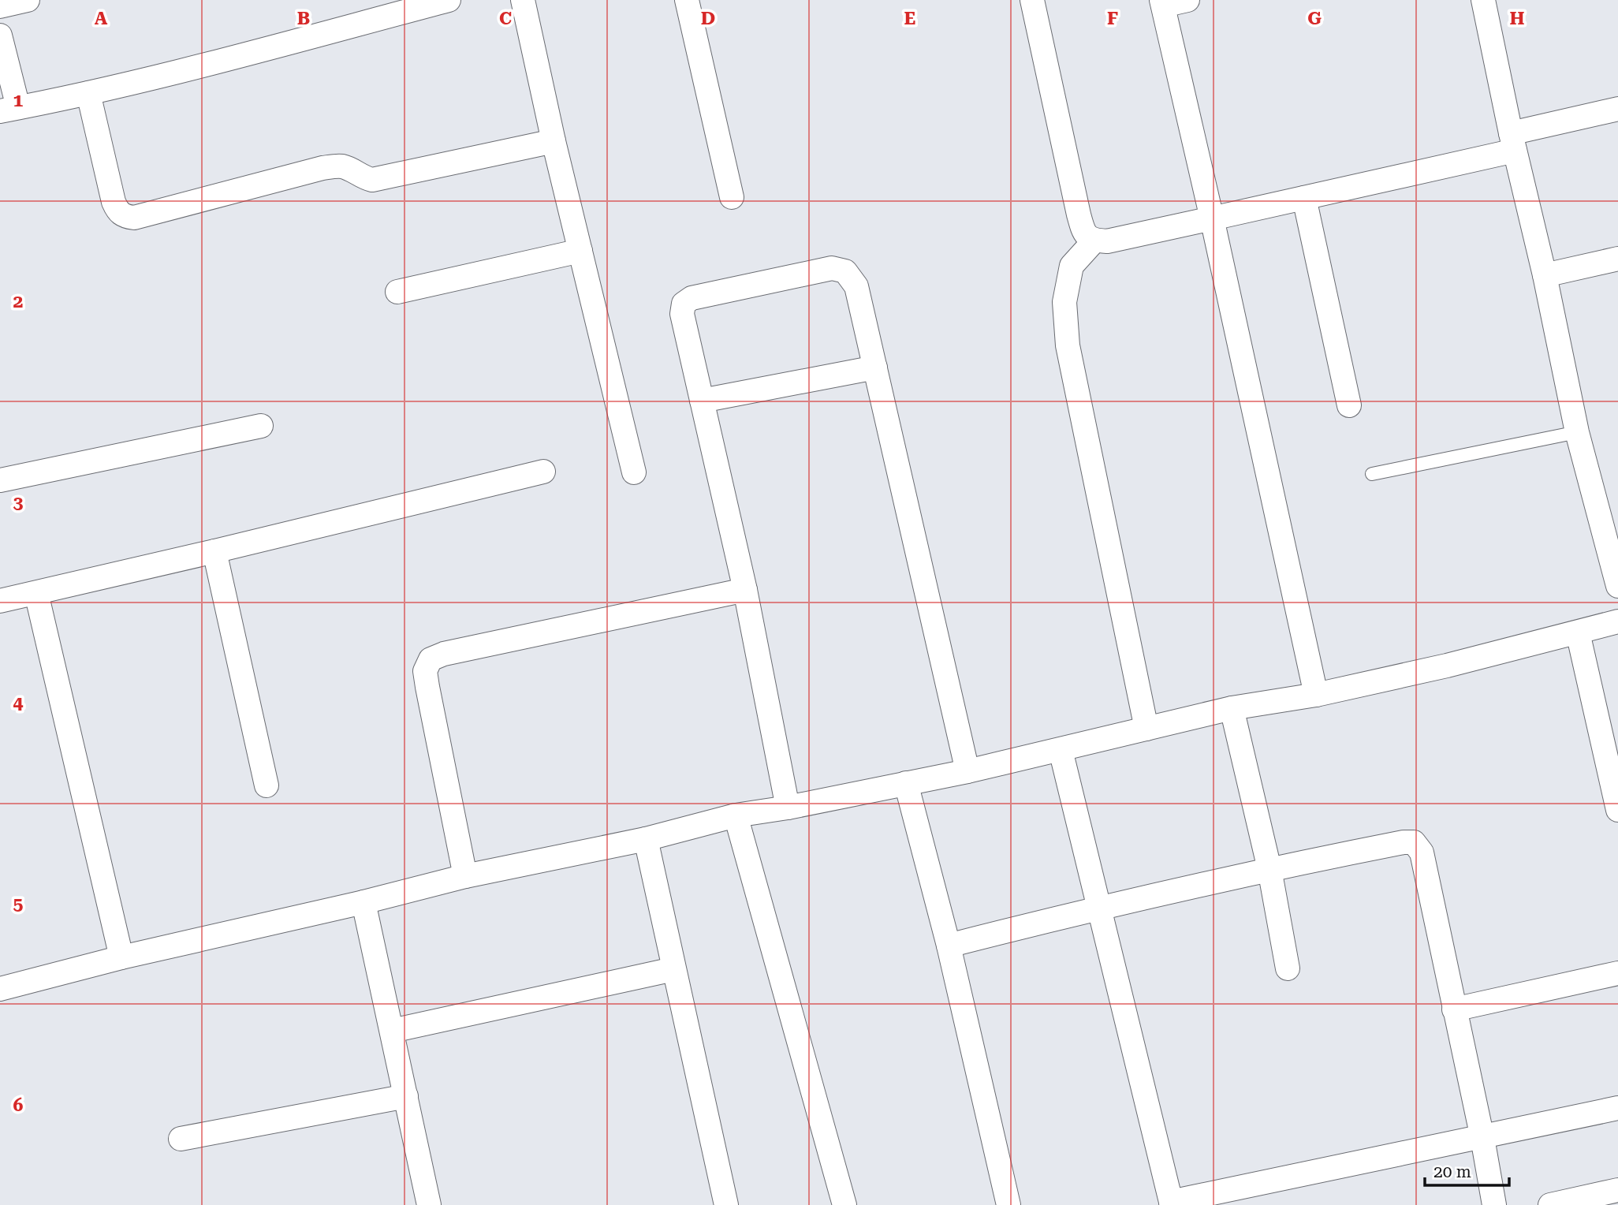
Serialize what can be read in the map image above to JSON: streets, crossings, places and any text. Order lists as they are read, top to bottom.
{
  "scale_bar": "20 m",
  "grid": {
    "columns": [
      "A",
      "B",
      "C",
      "D",
      "E",
      "F",
      "G",
      "H"
    ],
    "rows": [
      "1",
      "2",
      "3",
      "4",
      "5",
      "6"
    ]
  }
}
